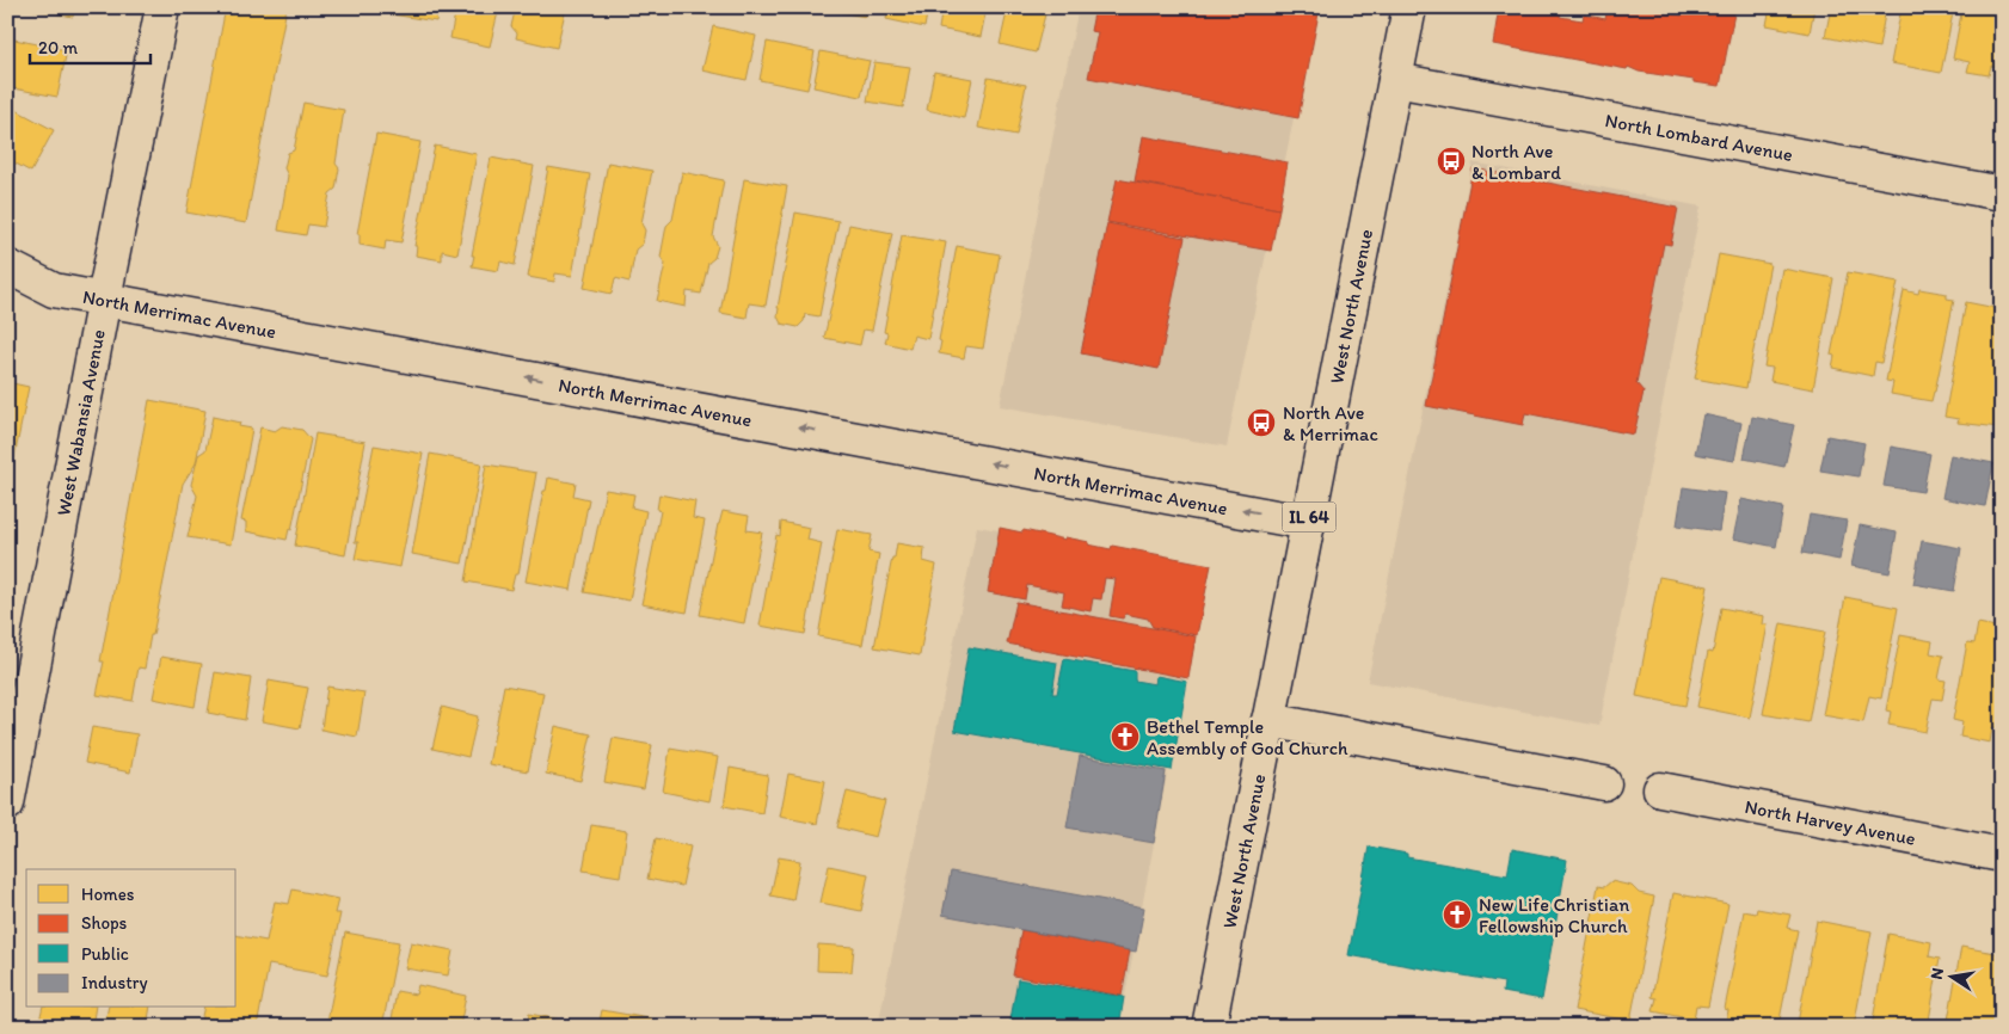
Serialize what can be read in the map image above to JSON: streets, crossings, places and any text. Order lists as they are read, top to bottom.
{
  "streets": {
    "street": [
      "North Lombard Avenue",
      "West North Avenue",
      "North Merrimac Avenue",
      "West Wabansia Avenue",
      "IL 64",
      "North Harvey Avenue"
    ]
  },
  "crossings": [
    ["North Lombard Avenue", "West North Avenue"],
    ["West North Avenue", "North Merrimac Avenue"],
    ["North Merrimac Avenue", "West Wabansia Avenue"]
  ],
  "one_way": ["North Merrimac Avenue"],
  "places": {
    "bus stop": ["North Ave & Lombard", "North Ave & Merrimac"],
    "church": ["Bethel Temple Assembly of God Church", "New Life Christian Fellowship Church"]
  },
  "legend": [
    "Homes",
    "Shops",
    "Public",
    "Industry"
  ],
  "scale_bar": "20 m",
  "north": "left"
}
